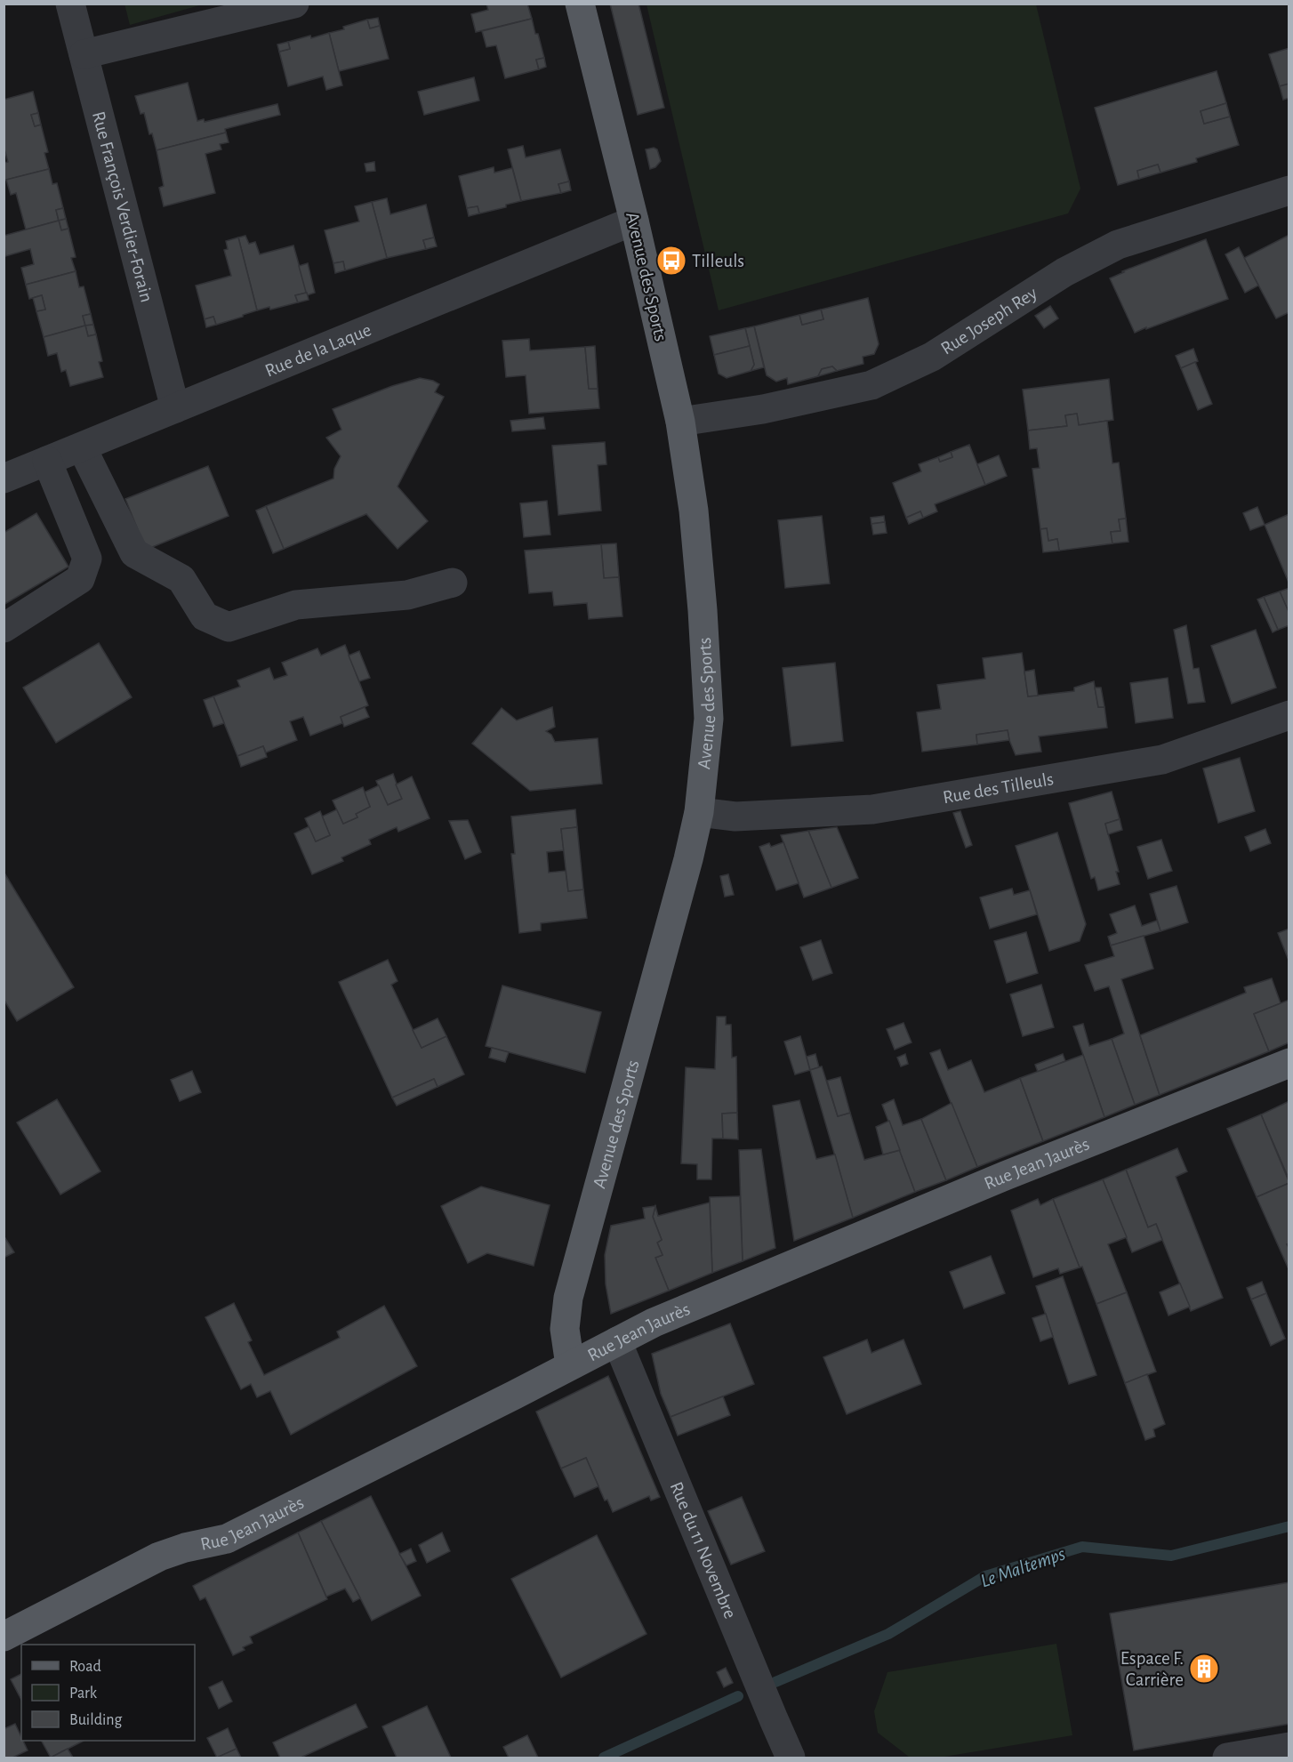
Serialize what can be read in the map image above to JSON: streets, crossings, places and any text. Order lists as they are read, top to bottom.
{
  "streets": {
    "main road": ["Avenue des Sports", "Rue Jean Jaurès"],
    "street": [
      "Rue François Verdier-Forain",
      "Rue Joseph Rey",
      "Rue de la Laque",
      "Rue des Tilleuls",
      "Rue du 11 Novembre"
    ]
  },
  "crossings": [
    ["Rue François Verdier-Forain", "Rue de la Laque"],
    ["Avenue des Sports", "Rue Joseph Rey"],
    ["Avenue des Sports", "Rue de la Laque"],
    ["Avenue des Sports", "Rue des Tilleuls"],
    ["Avenue des Sports", "Rue Jean Jaurès"],
    ["Rue Jean Jaurès", "Rue du 11 Novembre"]
  ],
  "water": ["Le Maltemps"],
  "places": {
    "bus stop": ["Tilleuls"],
    "building": ["Espace F. Carrière"]
  },
  "legend": ["Road", "Park", "Building"]
}
